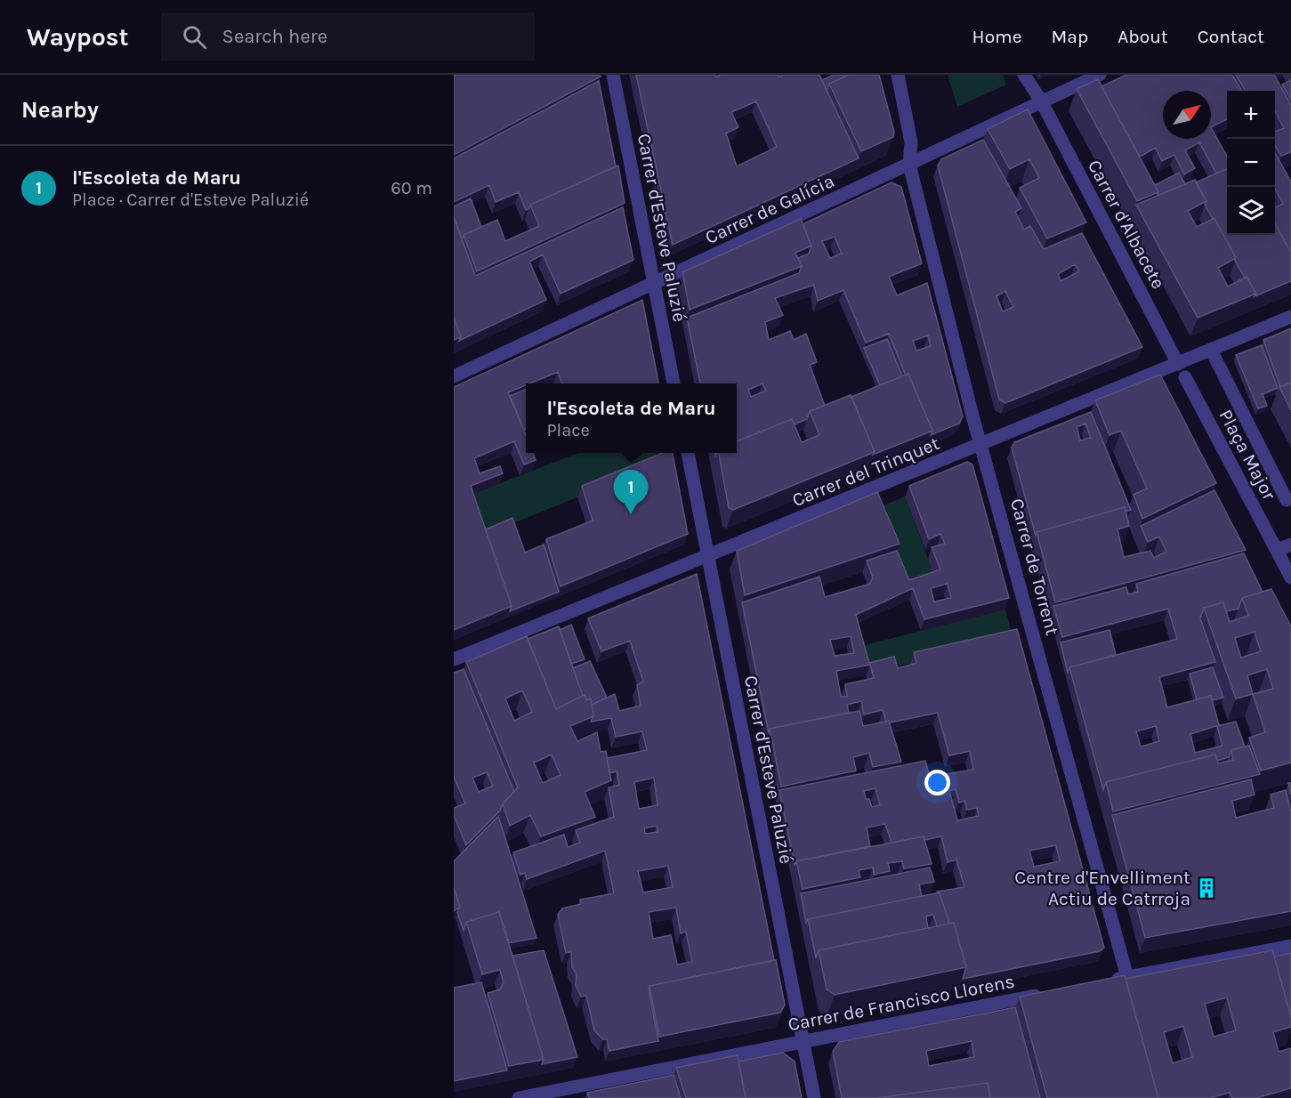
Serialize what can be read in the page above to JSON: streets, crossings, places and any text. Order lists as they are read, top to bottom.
{
  "streets": {
    "street": [
      "Carrer de Galícia",
      "Carrer d'Albacete",
      "Carrer d'Esteve Paluzié",
      "Plaça Major",
      "Carrer del Trinquet",
      "Carrer de Torrent",
      "Carrer de Francisco Llorens"
    ]
  },
  "crossings": [
    ["Carrer de Galícia", "Carrer d'Albacete"],
    ["Carrer de Galícia", "Carrer d'Esteve Paluzié"],
    ["Carrer de Galícia", "Carrer de Torrent"],
    ["Carrer d'Albacete", "Carrer del Trinquet"],
    ["Carrer d'Esteve Paluzié", "Carrer del Trinquet"],
    ["Carrer d'Esteve Paluzié", "Carrer de Francisco Llorens"],
    ["Carrer del Trinquet", "Carrer de Torrent"]
  ],
  "places": {
    "building": ["Centre d'Envelliment Actiu de Catrroja"]
  },
  "north": "top right",
  "page": {
    "header": "Waypost",
    "search": "Search here",
    "nav": [
      "Home",
      "Map",
      "About",
      "Contact"
    ],
    "heading": "Nearby",
    "map_buttons": ["+", "−"],
    "list": [
      {
        "mark": "1",
        "name": "l'Escoleta de Maru",
        "note": "Place · Carrer d'Esteve Paluzié",
        "value": "60 m"
      }
    ],
    "popup": ["l'Escoleta de Maru", "Place"],
    "pins": "1"
  }
}
